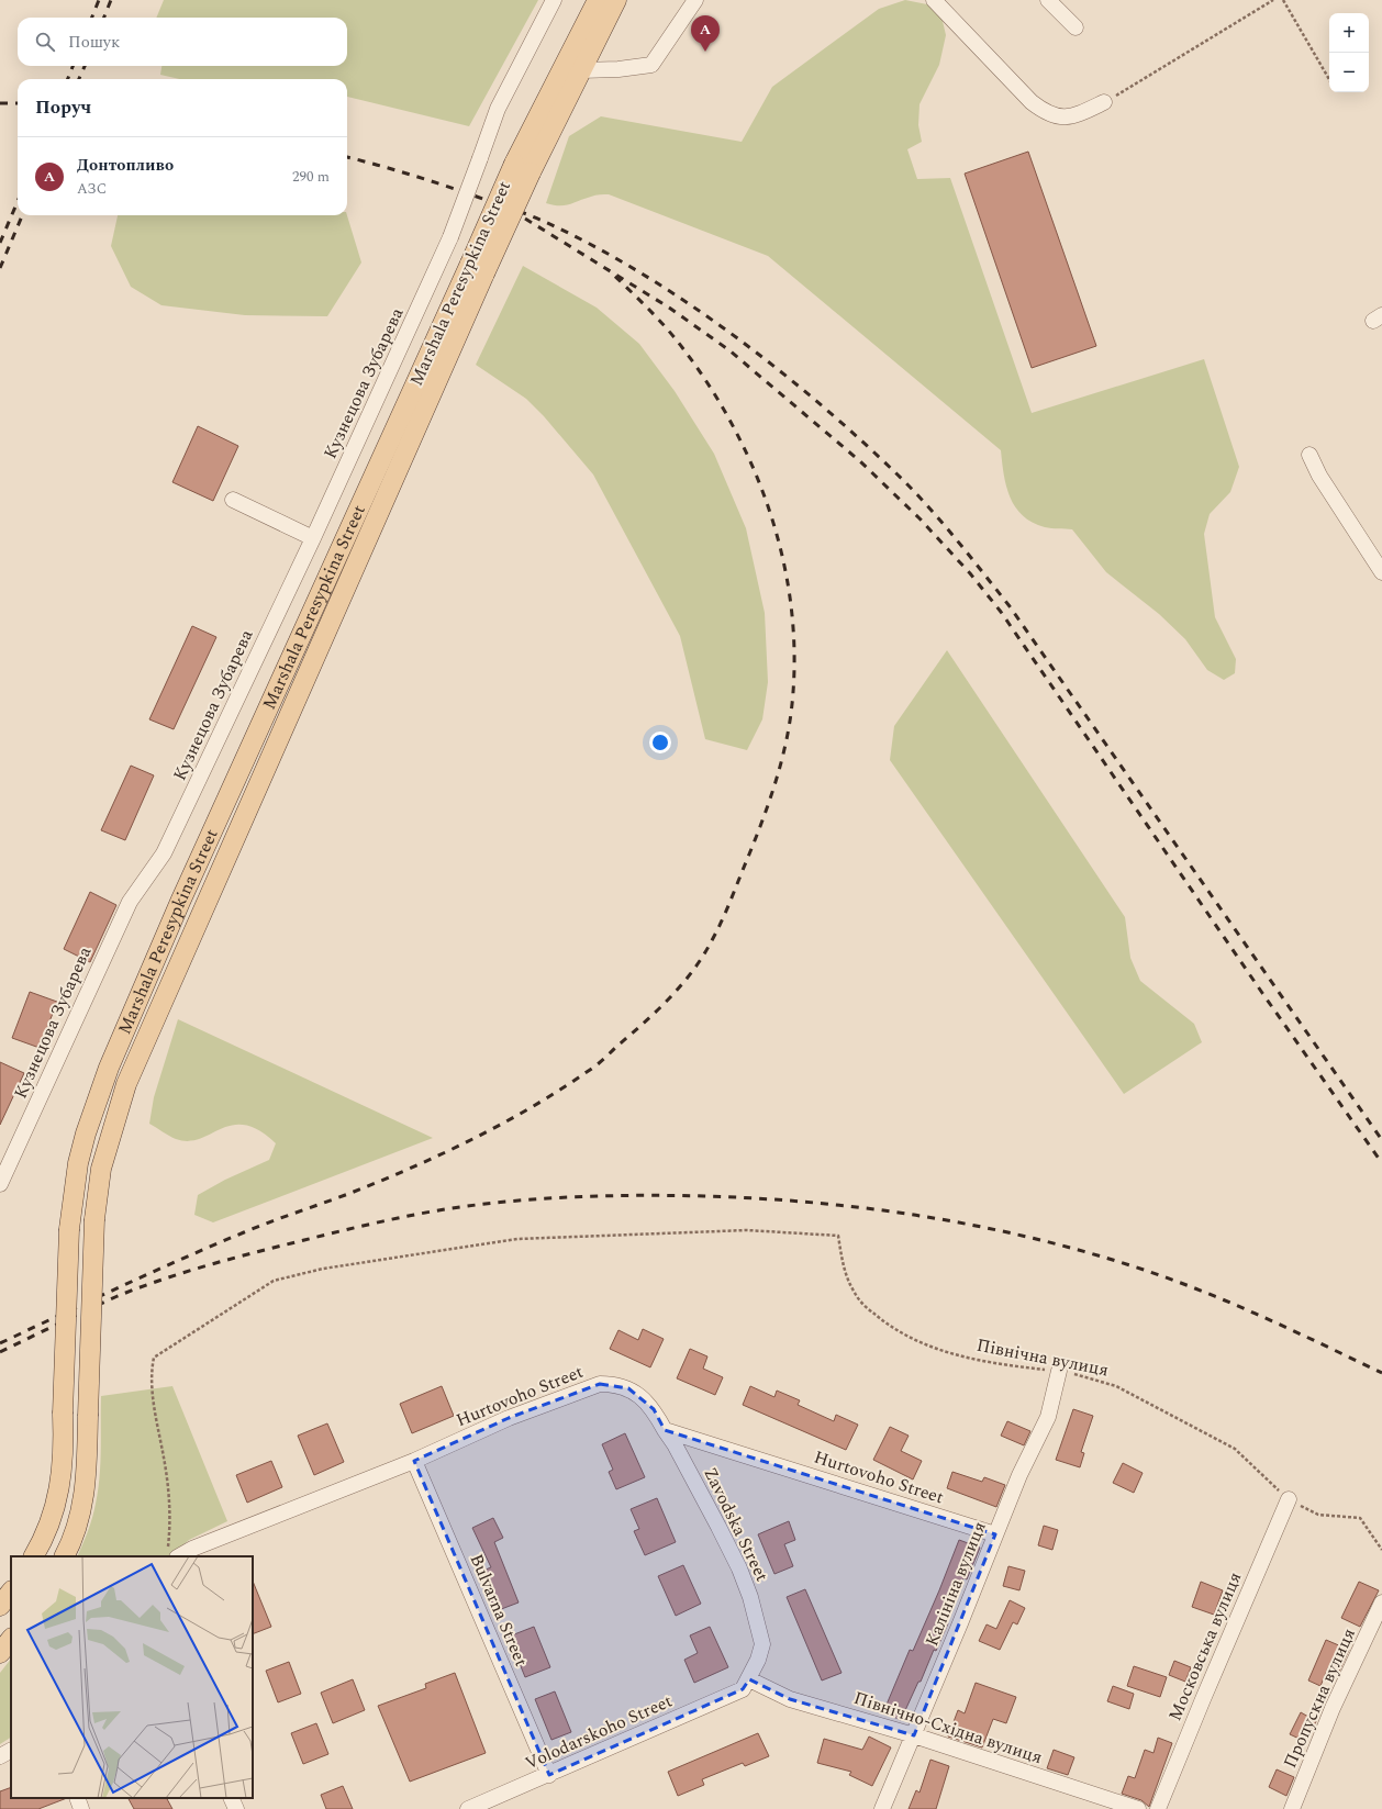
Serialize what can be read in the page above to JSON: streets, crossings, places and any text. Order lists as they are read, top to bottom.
{
  "streets": {
    "main road": ["Marshala Peresypkina Street"],
    "street": [
      "Кузнецова Зубарева",
      "Hurtovoho Street",
      "Zavodska Street",
      "Калініна вулиця",
      "Bulvarna Street",
      "Московська вулиця",
      "Пропускна вулиця",
      "Північно-Східна вулиця",
      "Volodarskoho Street"
    ],
    "path": ["Північна вулиця"]
  },
  "crossings": [
    ["Північна вулиця", "Hurtovoho Street"],
    ["Північна вулиця", "Калініна вулиця"],
    ["Північна вулиця", "Московська вулиця"],
    ["Hurtovoho Street", "Zavodska Street"],
    ["Hurtovoho Street", "Калініна вулиця"],
    ["Hurtovoho Street", "Bulvarna Street"],
    ["Zavodska Street", "Північно-Східна вулиця"],
    ["Zavodska Street", "Volodarskoho Street"],
    ["Калініна вулиця", "Північно-Східна вулиця"],
    ["Bulvarna Street", "Volodarskoho Street"],
    ["Північно-Східна вулиця", "Volodarskoho Street"]
  ],
  "page": {
    "map_buttons": ["+", "−"],
    "pins": "A",
    "search": "Пошук",
    "heading": "Поруч",
    "list": [
      {
        "mark": "A",
        "name": "Донтопливо",
        "note": "АЗС",
        "value": "290 m"
      }
    ]
  }
}
